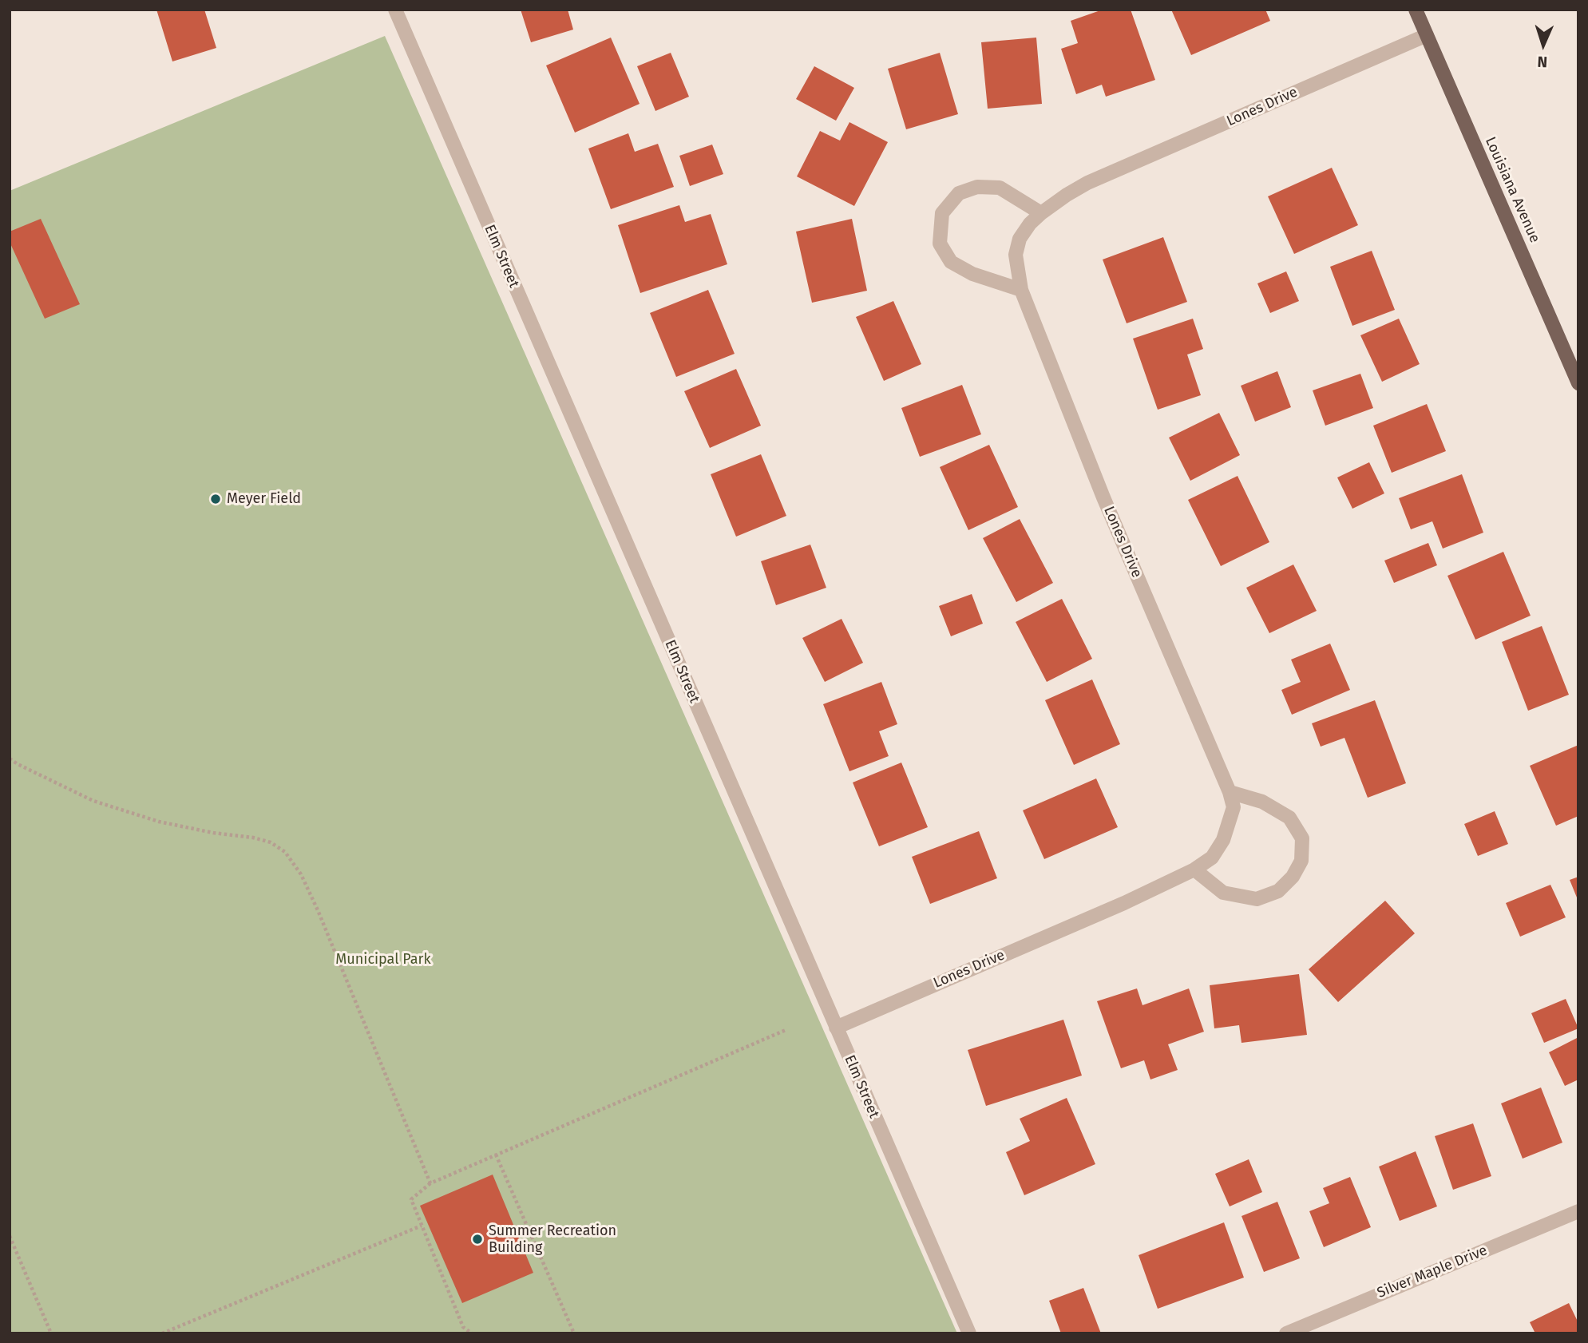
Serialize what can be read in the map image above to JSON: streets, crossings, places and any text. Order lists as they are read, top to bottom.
{
  "streets": {
    "main road": ["Louisiana Avenue"],
    "street": ["Lones Drive", "Elm Street", "Silver Maple Drive"]
  },
  "crossings": [
    ["Lones Drive", "Louisiana Avenue"],
    ["Lones Drive", "Elm Street"]
  ],
  "parks": ["Municipal Park"],
  "places": ["Meyer Field", "Summer Recreation Building"],
  "north": "bottom"
}
